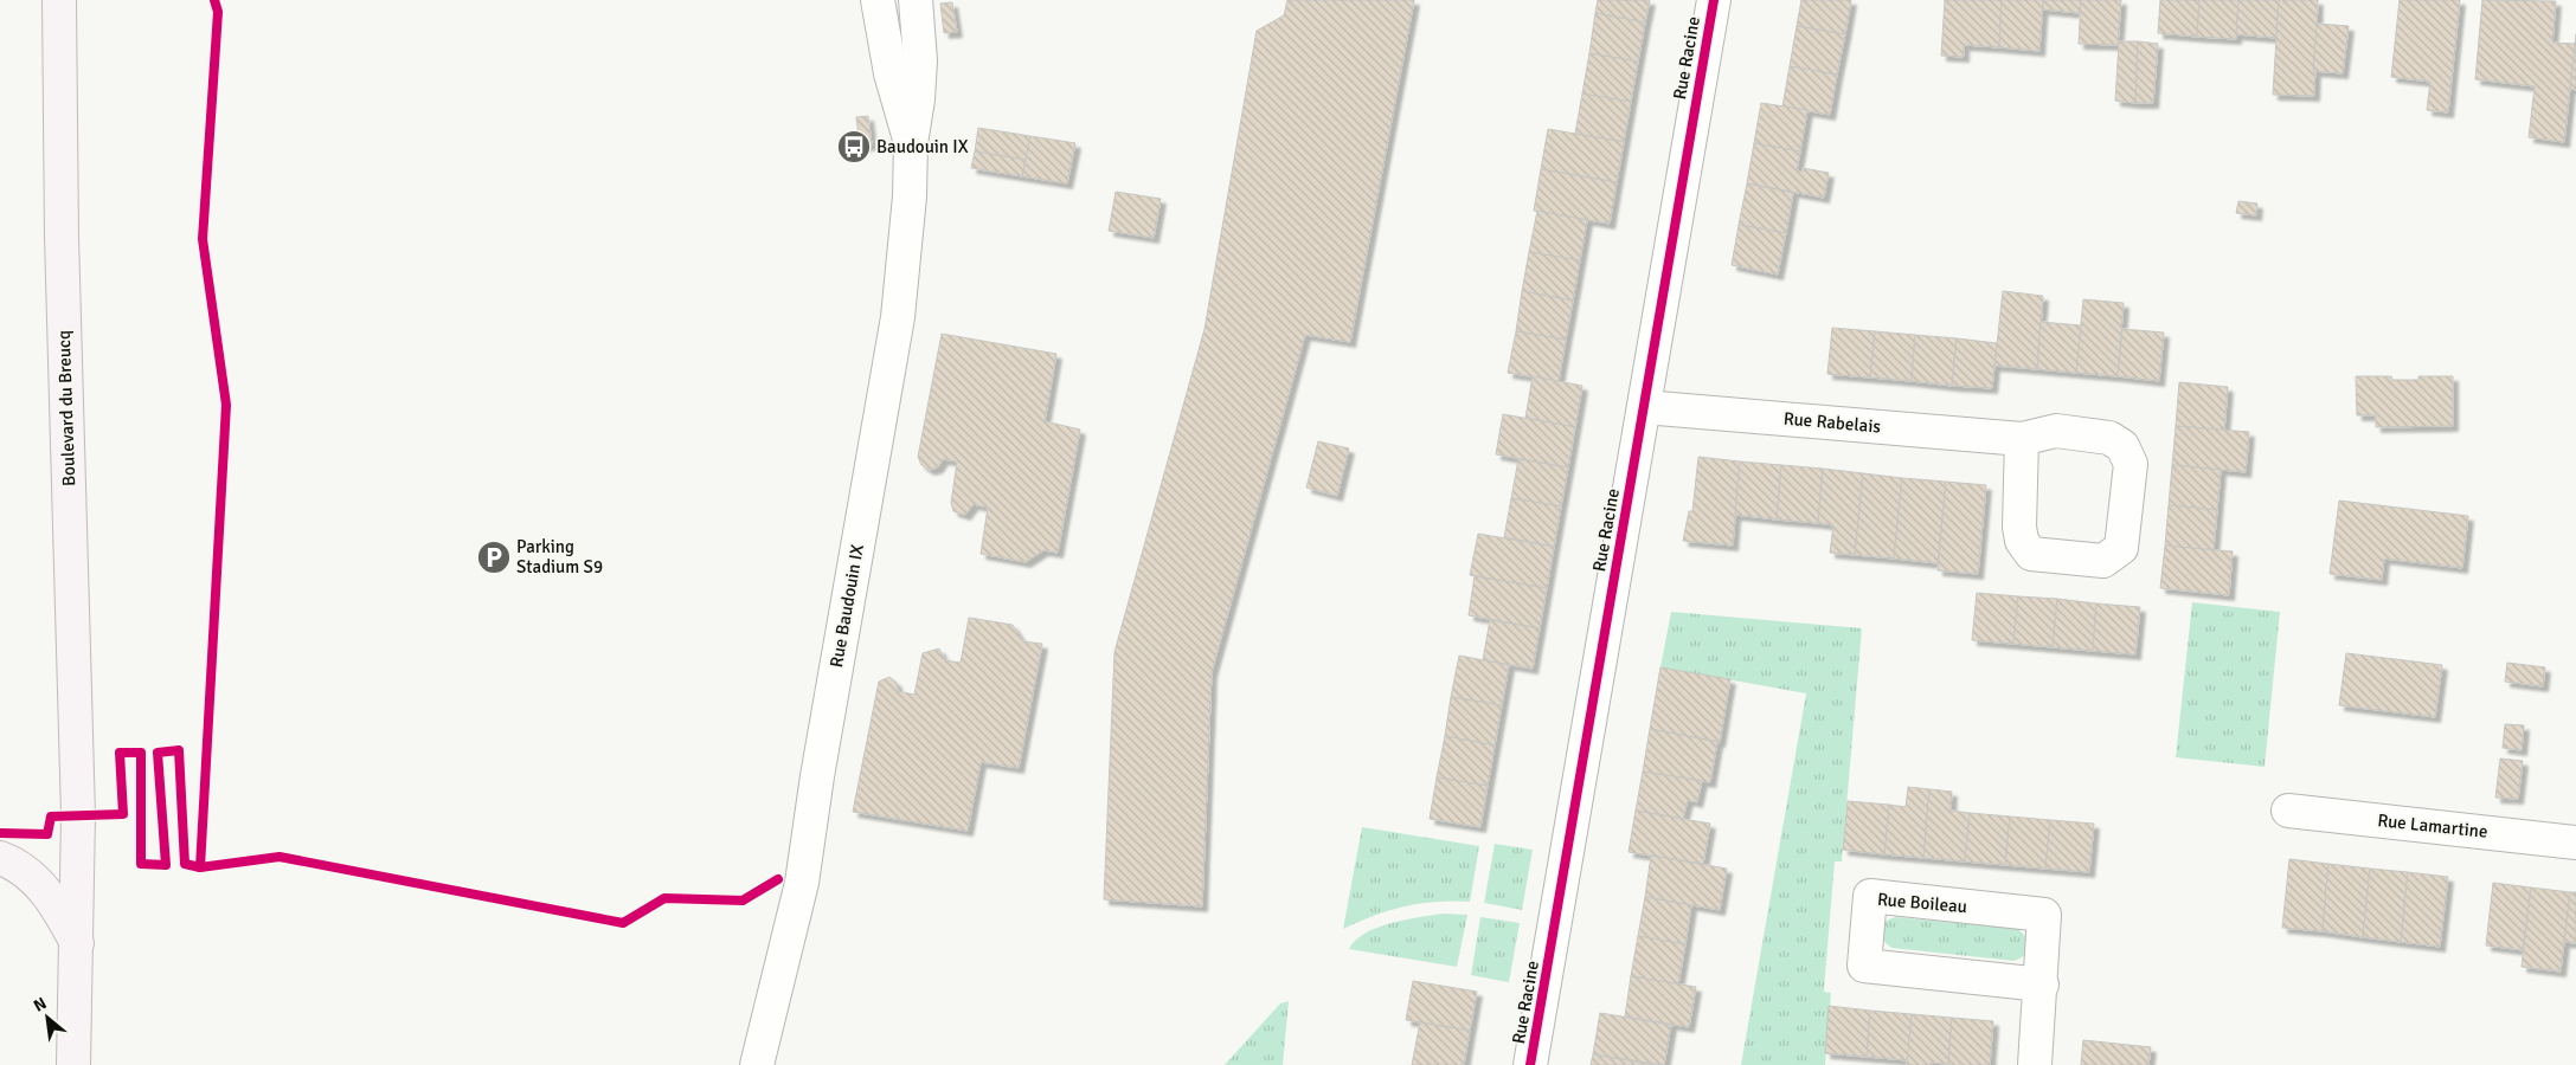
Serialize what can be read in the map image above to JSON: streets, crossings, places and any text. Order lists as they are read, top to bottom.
{
  "streets": {
    "main road": ["Boulevard du Breucq"],
    "street": [
      "Rue Racine",
      "Rue Rabelais",
      "Rue Baudouin IX",
      "Rue Lamartine",
      "Rue Boileau"
    ]
  },
  "crossings": [
    ["Rue Racine", "Rue Rabelais"]
  ],
  "places": {
    "bus stop": ["Baudouin IX"],
    "parking": ["Parking Stadium S9"]
  },
  "north": "top left"
}
